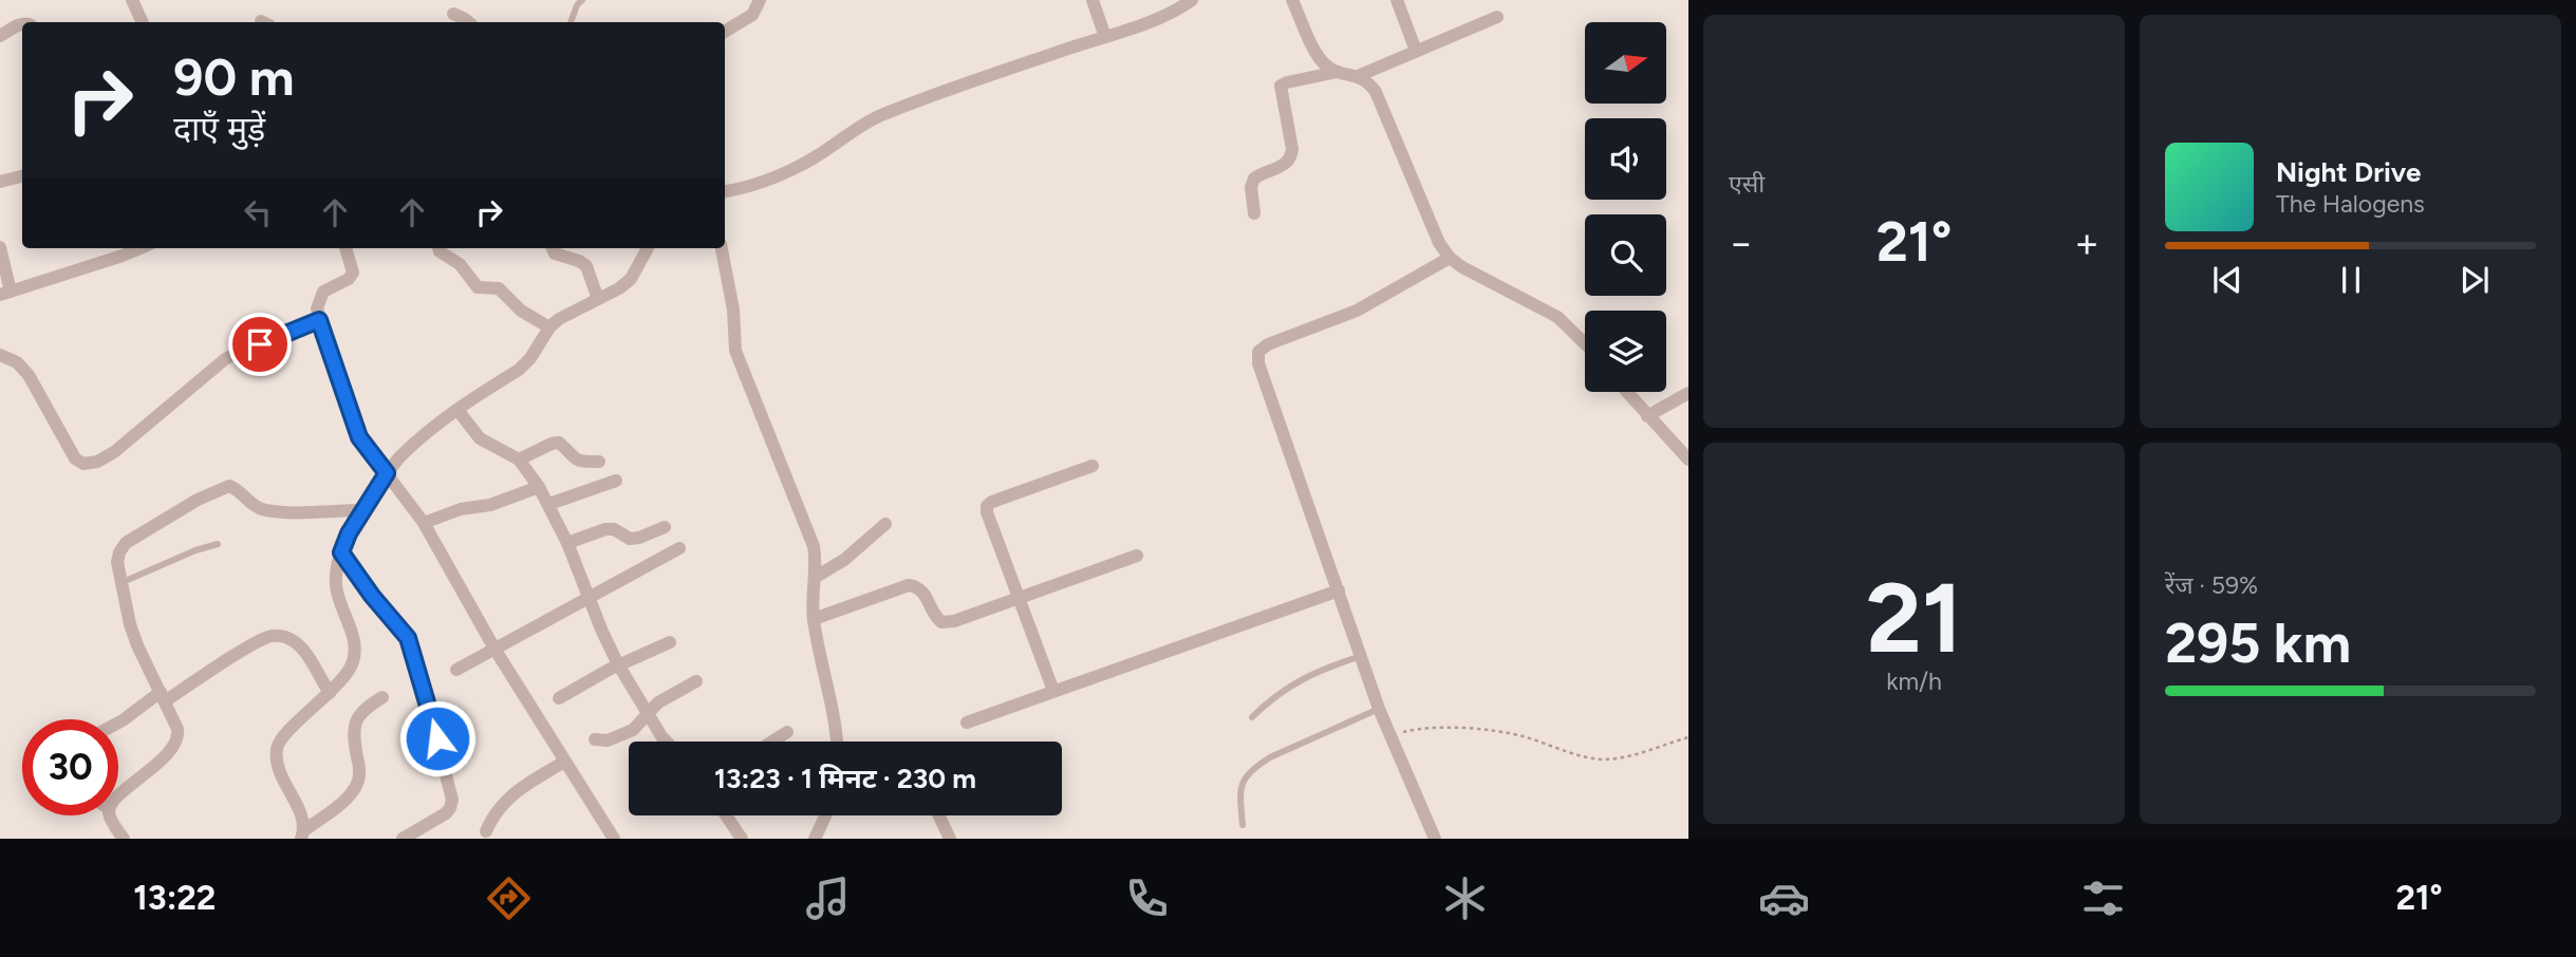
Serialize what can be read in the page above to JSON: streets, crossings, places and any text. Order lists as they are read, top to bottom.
{
  "north": "right",
  "page": {
    "tile": [
      "एसी",
      ["21", "km/h"],
      ["रेंज · 59%", "295 km"]
    ],
    "turn": ["90 m", "दाएँ मुड़ें"],
    "song": ["Night Drive", "The Halogens"],
    "heat": ["−", "21°", "+"],
    "limit": "30",
    "trip": "13:23 · 1 मिनट · 230 m",
    "tabs": ["13:22", "21°"]
  }
}
